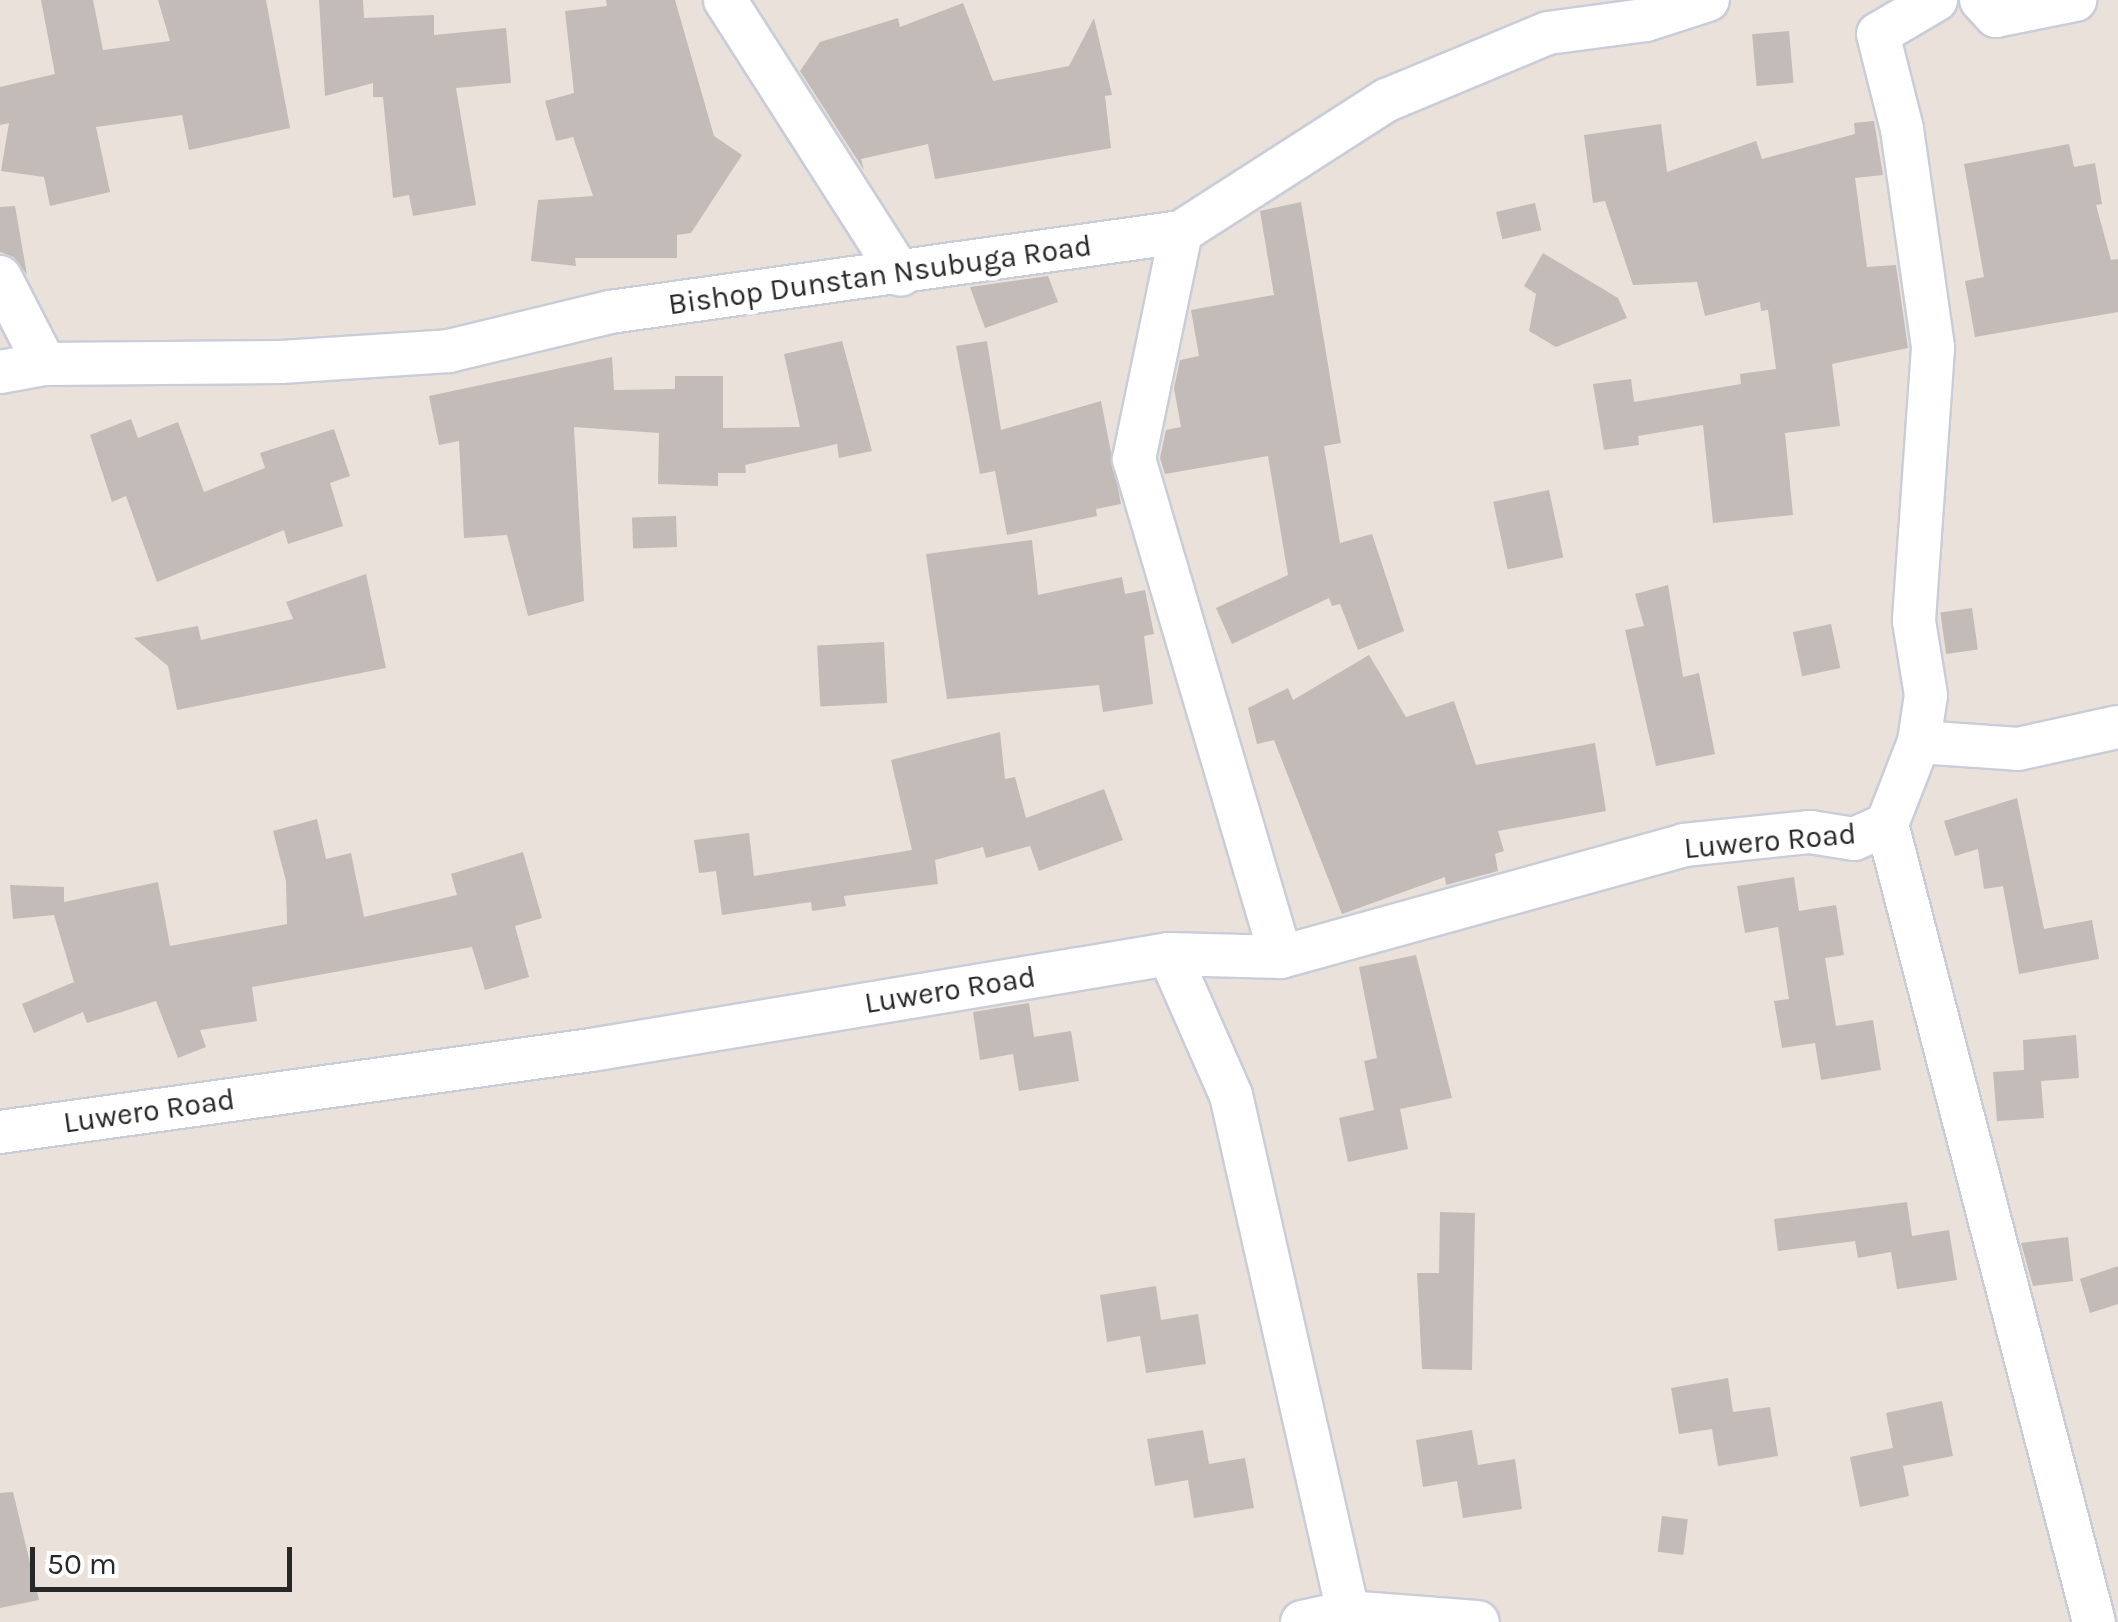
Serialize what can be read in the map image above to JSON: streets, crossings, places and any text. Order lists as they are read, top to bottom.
{
  "streets": {
    "street": ["Bishop Dunstan Nsubuga Road", "Luwero Road"]
  },
  "scale_bar": "50 m"
}
